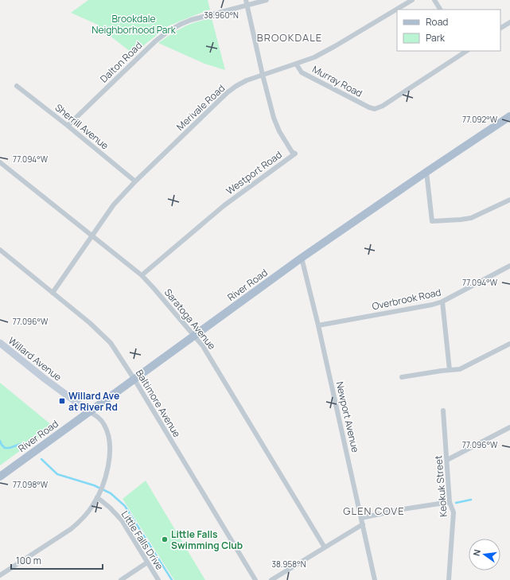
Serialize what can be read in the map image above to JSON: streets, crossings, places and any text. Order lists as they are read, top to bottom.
{
  "streets": {
    "main road": ["River Road"],
    "street": [
      "Dalton Road",
      "Murray Road",
      "Merivale Road",
      "Sherrill Avenue",
      "Westport Road",
      "Overbrook Road",
      "Saratoga Avenue",
      "Willard Avenue",
      "Baltimore Avenue",
      "Newport Avenue",
      "Keokuk Street",
      "Little Falls Drive"
    ]
  },
  "crossings": [
    ["Dalton Road", "Sherrill Avenue"],
    ["Dalton Road", "Westport Road"],
    ["Murray Road", "Merivale Road"],
    ["Merivale Road", "Sherrill Avenue"],
    ["Merivale Road", "Westport Road"],
    ["Merivale Road", "Saratoga Avenue"],
    ["Merivale Road", "Baltimore Avenue"],
    ["Westport Road", "Saratoga Avenue"],
    ["River Road", "Saratoga Avenue"],
    ["River Road", "Willard Avenue"],
    ["River Road", "Baltimore Avenue"],
    ["River Road", "Newport Avenue"],
    ["Overbrook Road", "Newport Avenue"]
  ],
  "districts": ["BROOKDALE", "GLEN COVE"],
  "parks": ["Brookdale Neighborhood Park"],
  "places": {
    "transit": ["Willard Ave at River Rd"],
    "other": ["Little Falls Swimming Club"]
  },
  "legend": ["Road", "Park"],
  "scale_bar": "100 m",
  "north": "left",
  "coordinates": [
    "38.960°N",
    "77.092°W",
    "77.094°W",
    "77.096°W",
    "77.098°W",
    "38.958°N"
  ]
}
